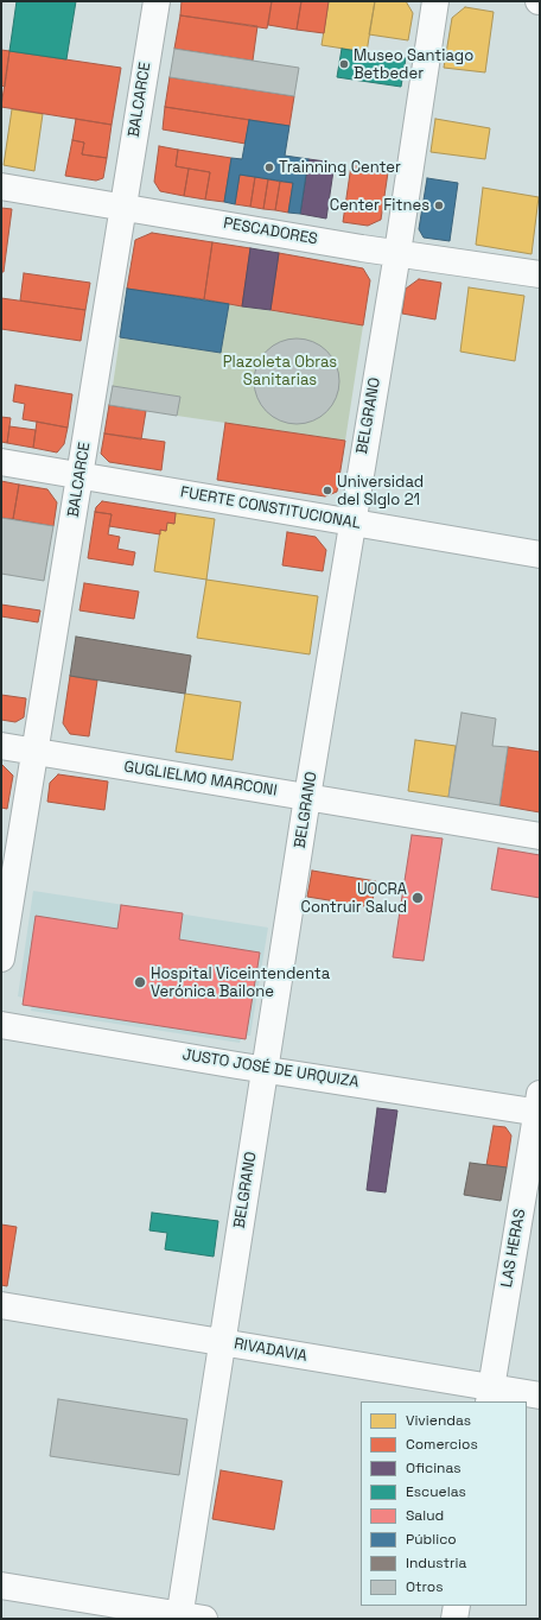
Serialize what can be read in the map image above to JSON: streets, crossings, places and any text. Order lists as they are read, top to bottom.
{
  "streets": {
    "street": [
      "BALCARCE",
      "PESCADORES",
      "BELGRANO",
      "FUERTE CONSTITUCIONAL",
      "GUGLIELMO MARCONI",
      "JUSTO JOSÉ DE URQUIZA",
      "LAS HERAS",
      "RIVADAVIA"
    ]
  },
  "crossings": [
    ["BALCARCE", "PESCADORES"],
    ["BALCARCE", "FUERTE CONSTITUCIONAL"],
    ["BALCARCE", "GUGLIELMO MARCONI"],
    ["PESCADORES", "BELGRANO"],
    ["BELGRANO", "FUERTE CONSTITUCIONAL"],
    ["BELGRANO", "GUGLIELMO MARCONI"],
    ["BELGRANO", "JUSTO JOSÉ DE URQUIZA"],
    ["BELGRANO", "RIVADAVIA"],
    ["JUSTO JOSÉ DE URQUIZA", "LAS HERAS"],
    ["LAS HERAS", "RIVADAVIA"]
  ],
  "parks": ["Plazoleta Obras Sanitarias"],
  "places": [
    "Museo Santiago Betbeder",
    "Trainning Center",
    "Center Fitnes",
    "Universidad del SIglo 21",
    "UOCRA Contruir Salud",
    "Hospital Viceintendenta Verónica Bailone"
  ],
  "legend": [
    "Viviendas",
    "Comercios",
    "Oficinas",
    "Escuelas",
    "Salud",
    "Público",
    "Industria",
    "Otros"
  ]
}
